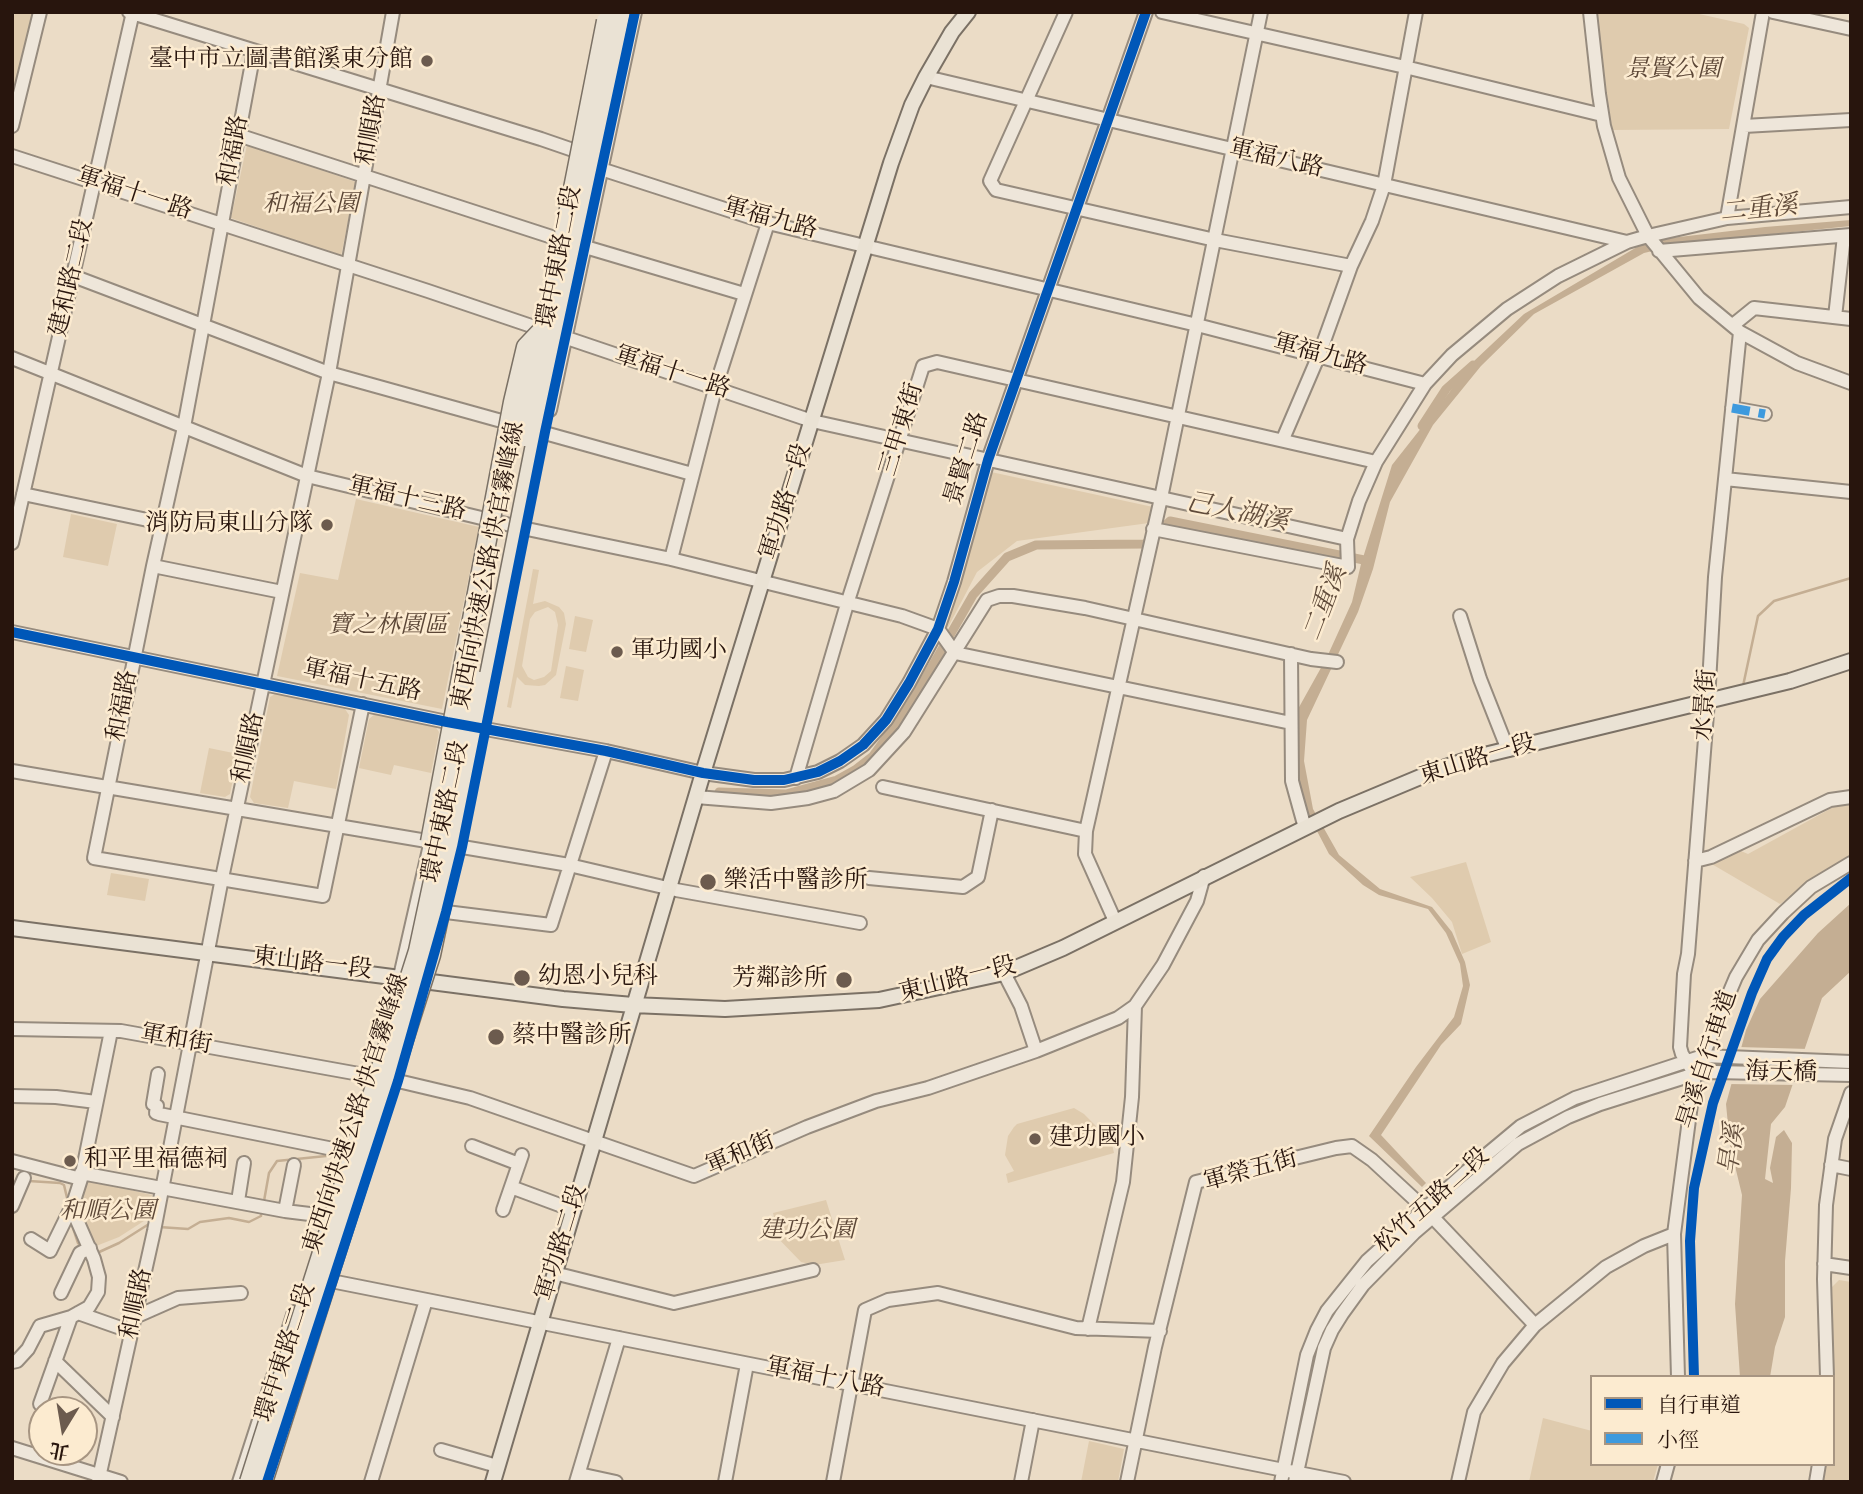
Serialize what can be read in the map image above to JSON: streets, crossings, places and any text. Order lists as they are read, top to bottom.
{
  "streets": {
    "highway": ["東西向快速公路 快官霧峰線"],
    "main road": ["軍功路一段", "東山路一段", "軍功路二段"],
    "street": [
      "和順路",
      "和福路",
      "軍福八路",
      "軍福十一路",
      "軍福九路",
      "環中東路二段",
      "建和路二段",
      "三甲東街",
      "景賢二路",
      "軍福十三路",
      "軍福十五路",
      "水景街",
      "軍和街",
      "海天橋",
      "軍榮五街",
      "松竹五路二段",
      "軍福十八路"
    ],
    "cycle path": ["旱溪自行車道"]
  },
  "crossings": [
    ["和順路", "和福路"],
    ["和順路", "軍福十一路"],
    ["和順路", "軍福九路"],
    ["和順路", "軍福十三路"],
    ["和順路", "軍福十五路"],
    ["和順路", "東山路一段"],
    ["和順路", "軍和街"],
    ["和福路", "軍福十一路"],
    ["和福路", "軍福九路"],
    ["和福路", "軍福十三路"],
    ["和福路", "軍福十五路"],
    ["軍福八路", "景賢二路"],
    ["軍福八路", "軍功路一段"],
    ["軍福十一路", "環中東路二段"],
    ["軍福十一路", "建和路二段"],
    ["軍福十一路", "三甲東街"],
    ["軍福十一路", "景賢二路"],
    ["軍福十一路", "軍功路一段"],
    ["軍福十一路", "東西向快速公路 快官霧峰線"],
    ["軍福九路", "環中東路二段"],
    ["軍福九路", "建和路二段"],
    ["軍福九路", "景賢二路"],
    ["軍福九路", "軍功路一段"],
    ["環中東路二段", "軍福十三路"],
    ["環中東路二段", "東西向快速公路 快官霧峰線"],
    ["環中東路二段", "軍福十五路"],
    ["環中東路二段", "東山路一段"],
    ["環中東路二段", "軍和街"],
    ["環中東路二段", "軍福十八路"],
    ["建和路二段", "軍福十三路"],
    ["三甲東街", "景賢二路"],
    ["三甲東街", "軍福十三路"],
    ["景賢二路", "軍福十三路"],
    ["景賢二路", "軍功路一段"],
    ["景賢二路", "軍福十五路"],
    ["軍福十三路", "軍功路一段"],
    ["軍功路一段", "軍福十五路"],
    ["軍功路一段", "東山路一段"],
    ["軍功路一段", "軍功路二段"],
    ["東西向快速公路 快官霧峰線", "東山路一段"],
    ["水景街", "東山路一段"],
    ["水景街", "松竹五路二段"],
    ["東山路一段", "軍和街"],
    ["東山路一段", "軍功路二段"],
    ["軍和街", "軍功路二段"],
    ["海天橋", "松竹五路二段"],
    ["軍榮五街", "松竹五路二段"],
    ["軍榮五街", "軍福十八路"],
    ["松竹五路二段", "軍福十八路"],
    ["軍功路二段", "軍福十八路"]
  ],
  "water": ["二重溪", "己人湖溪", "旱溪"],
  "parks": [
    "景賢公園",
    "和福公園",
    "寶之林園區",
    "和順公園",
    "建功公園"
  ],
  "places": [
    "臺中市立圖書館溪東分館",
    "消防局東山分隊",
    "軍功國小",
    "樂活中醫診所",
    "幼恩小兒科",
    "芳鄰診所",
    "蔡中醫診所",
    "建功國小",
    "和平里福德祠"
  ],
  "legend": ["自行車道", "小徑"],
  "north": "bottom"
}
